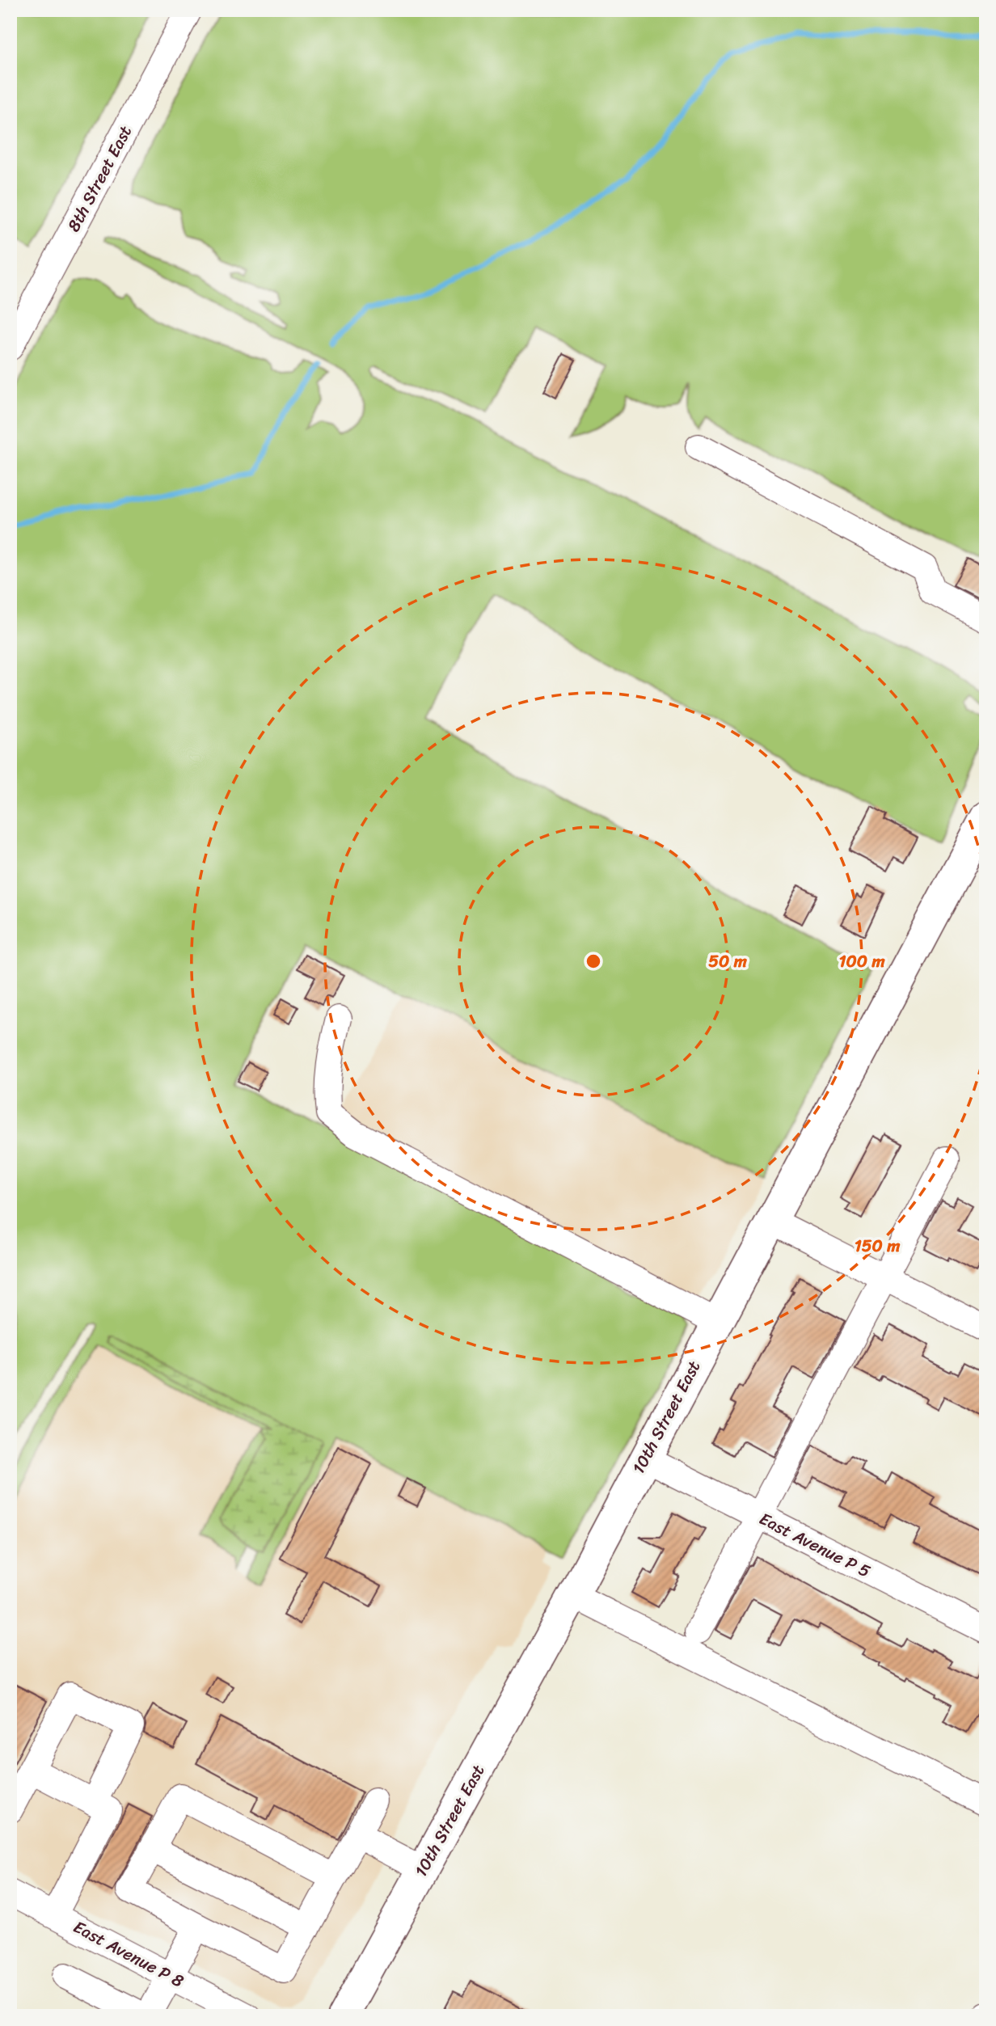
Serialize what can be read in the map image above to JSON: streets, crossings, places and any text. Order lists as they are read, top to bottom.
{
  "streets": {
    "main road": ["10th Street East"],
    "street": ["8th Street East", "East Avenue P 5", "East Avenue P 8"]
  },
  "crossings": [
    ["10th Street East", "East Avenue P 5"]
  ],
  "rings": ["50 m", "100 m", "150 m"]
}
